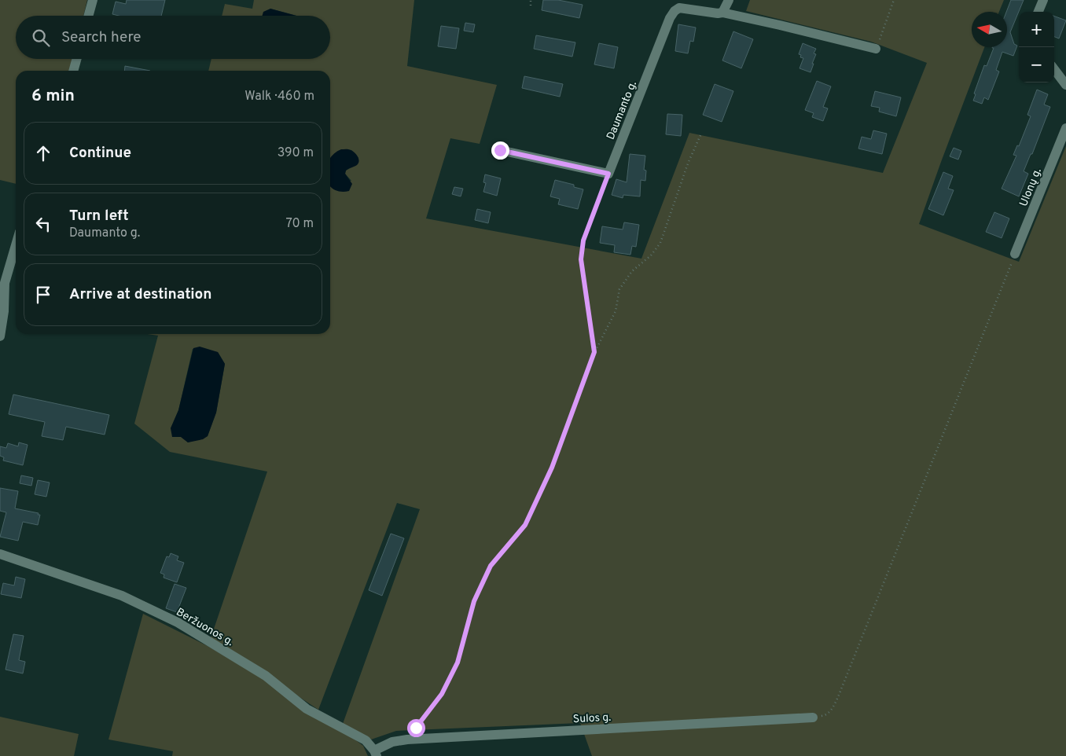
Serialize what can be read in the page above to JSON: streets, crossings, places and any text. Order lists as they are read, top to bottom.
{
  "streets": {
    "street": [
      "Daumanto g.",
      "Ulonų g.",
      "Beržuonos g.",
      "Sulos g."
    ]
  },
  "crossings": [
    ["Beržuonos g.", "Sulos g."]
  ],
  "north": "left",
  "page": {
    "map_buttons": ["+", "−"],
    "search": "Search here",
    "heading": ["6 min", "Walk · 460 m"],
    "list": [
      ["Continue", "390 m"],
      ["Turn left", "Daumanto g.", "70 m"],
      "Arrive at destination"
    ]
  }
}
